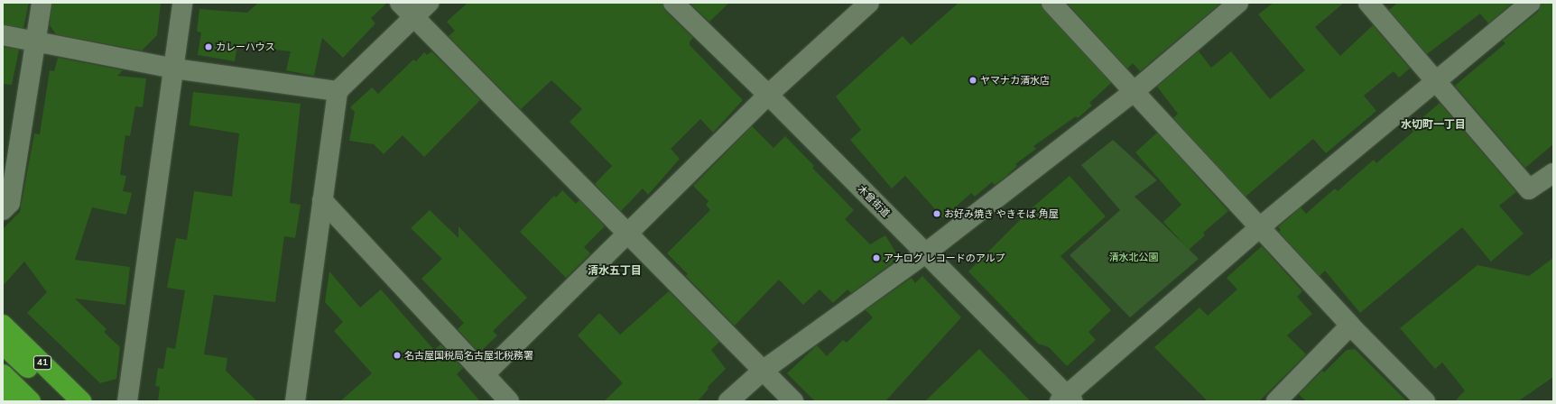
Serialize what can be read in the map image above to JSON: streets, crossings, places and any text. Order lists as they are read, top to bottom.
{
  "streets": {
    "highway": ["41"],
    "street": ["木曾街道"]
  },
  "districts": ["水切町一丁目", "清水五丁目"],
  "parks": ["清水北公園"],
  "places": [
    "カレーハウス",
    "ヤマナカ清水店",
    "お好み焼き やきそば 角屋",
    "アナログ レコードのアルプ",
    "名古屋国税局名古屋北税務署"
  ]
}
